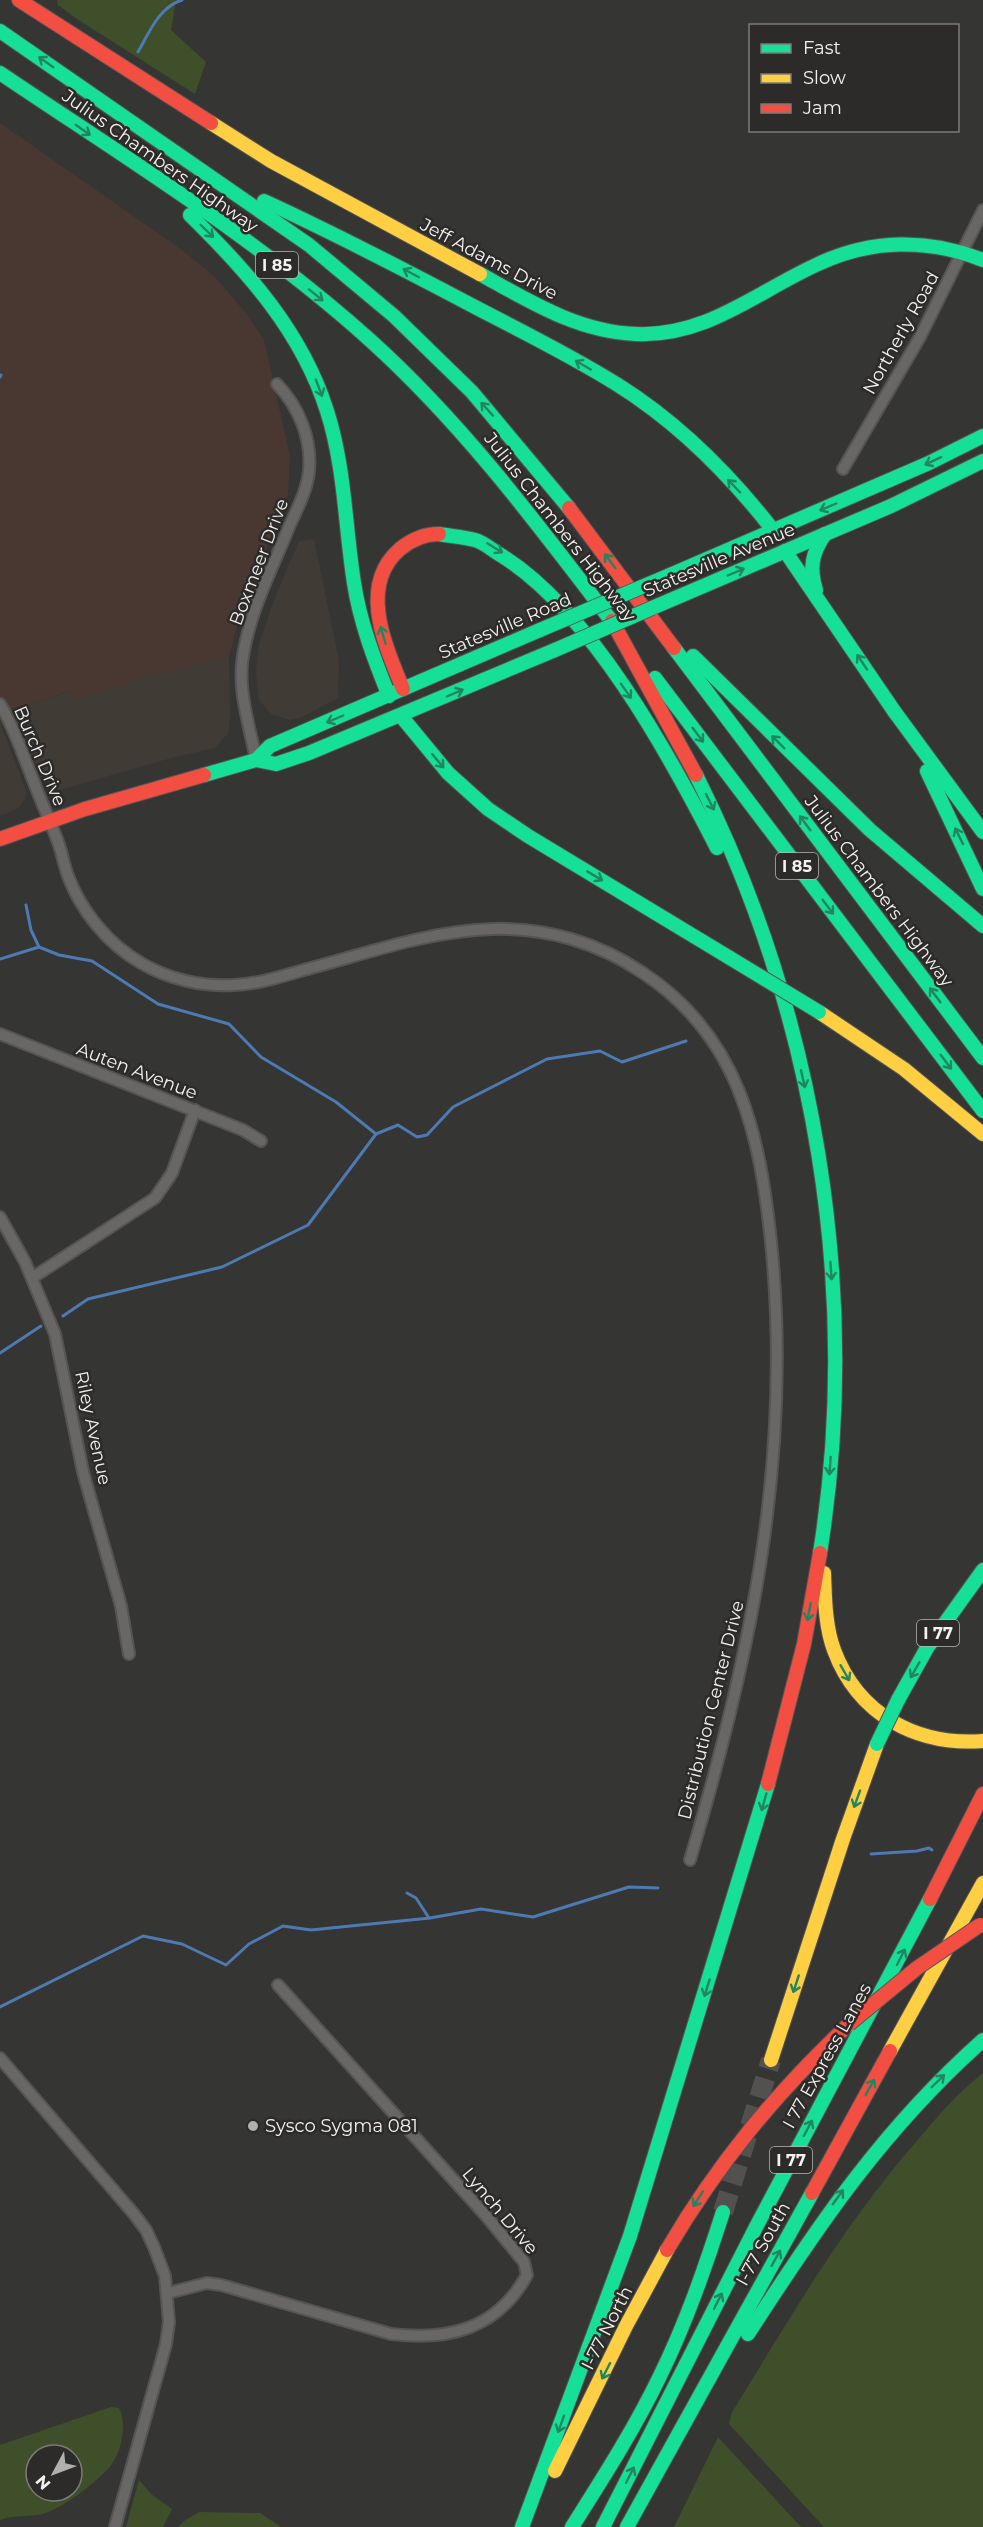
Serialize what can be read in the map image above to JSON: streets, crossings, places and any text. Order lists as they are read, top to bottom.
{
  "streets": {
    "main road": [
      "Julius Chambers Highway",
      "Jeff Adams Drive",
      "I 85",
      "Statesville Avenue",
      "Statesville Road",
      "I 77",
      "I 77 Express Lanes",
      "I-77 South",
      "I-77 North"
    ],
    "street": [
      "Northerly Road",
      "Boxmeer Drive",
      "Burch Drive",
      "Auten Avenue",
      "Riley Avenue",
      "Distribution Center Drive",
      "Lynch Drive"
    ]
  },
  "crossings": [
    ["Jeff Adams Drive", "Northerly Road"],
    ["Statesville Avenue", "Statesville Road"],
    ["Boxmeer Drive", "Statesville Road"],
    ["Statesville Road", "Burch Drive"],
    ["Statesville Road", "Distribution Center Drive"],
    ["Burch Drive", "Distribution Center Drive"]
  ],
  "places": ["Sysco Sygma 081"],
  "legend": ["Fast", "Slow", "Jam"],
  "north": "bottom left"
}
